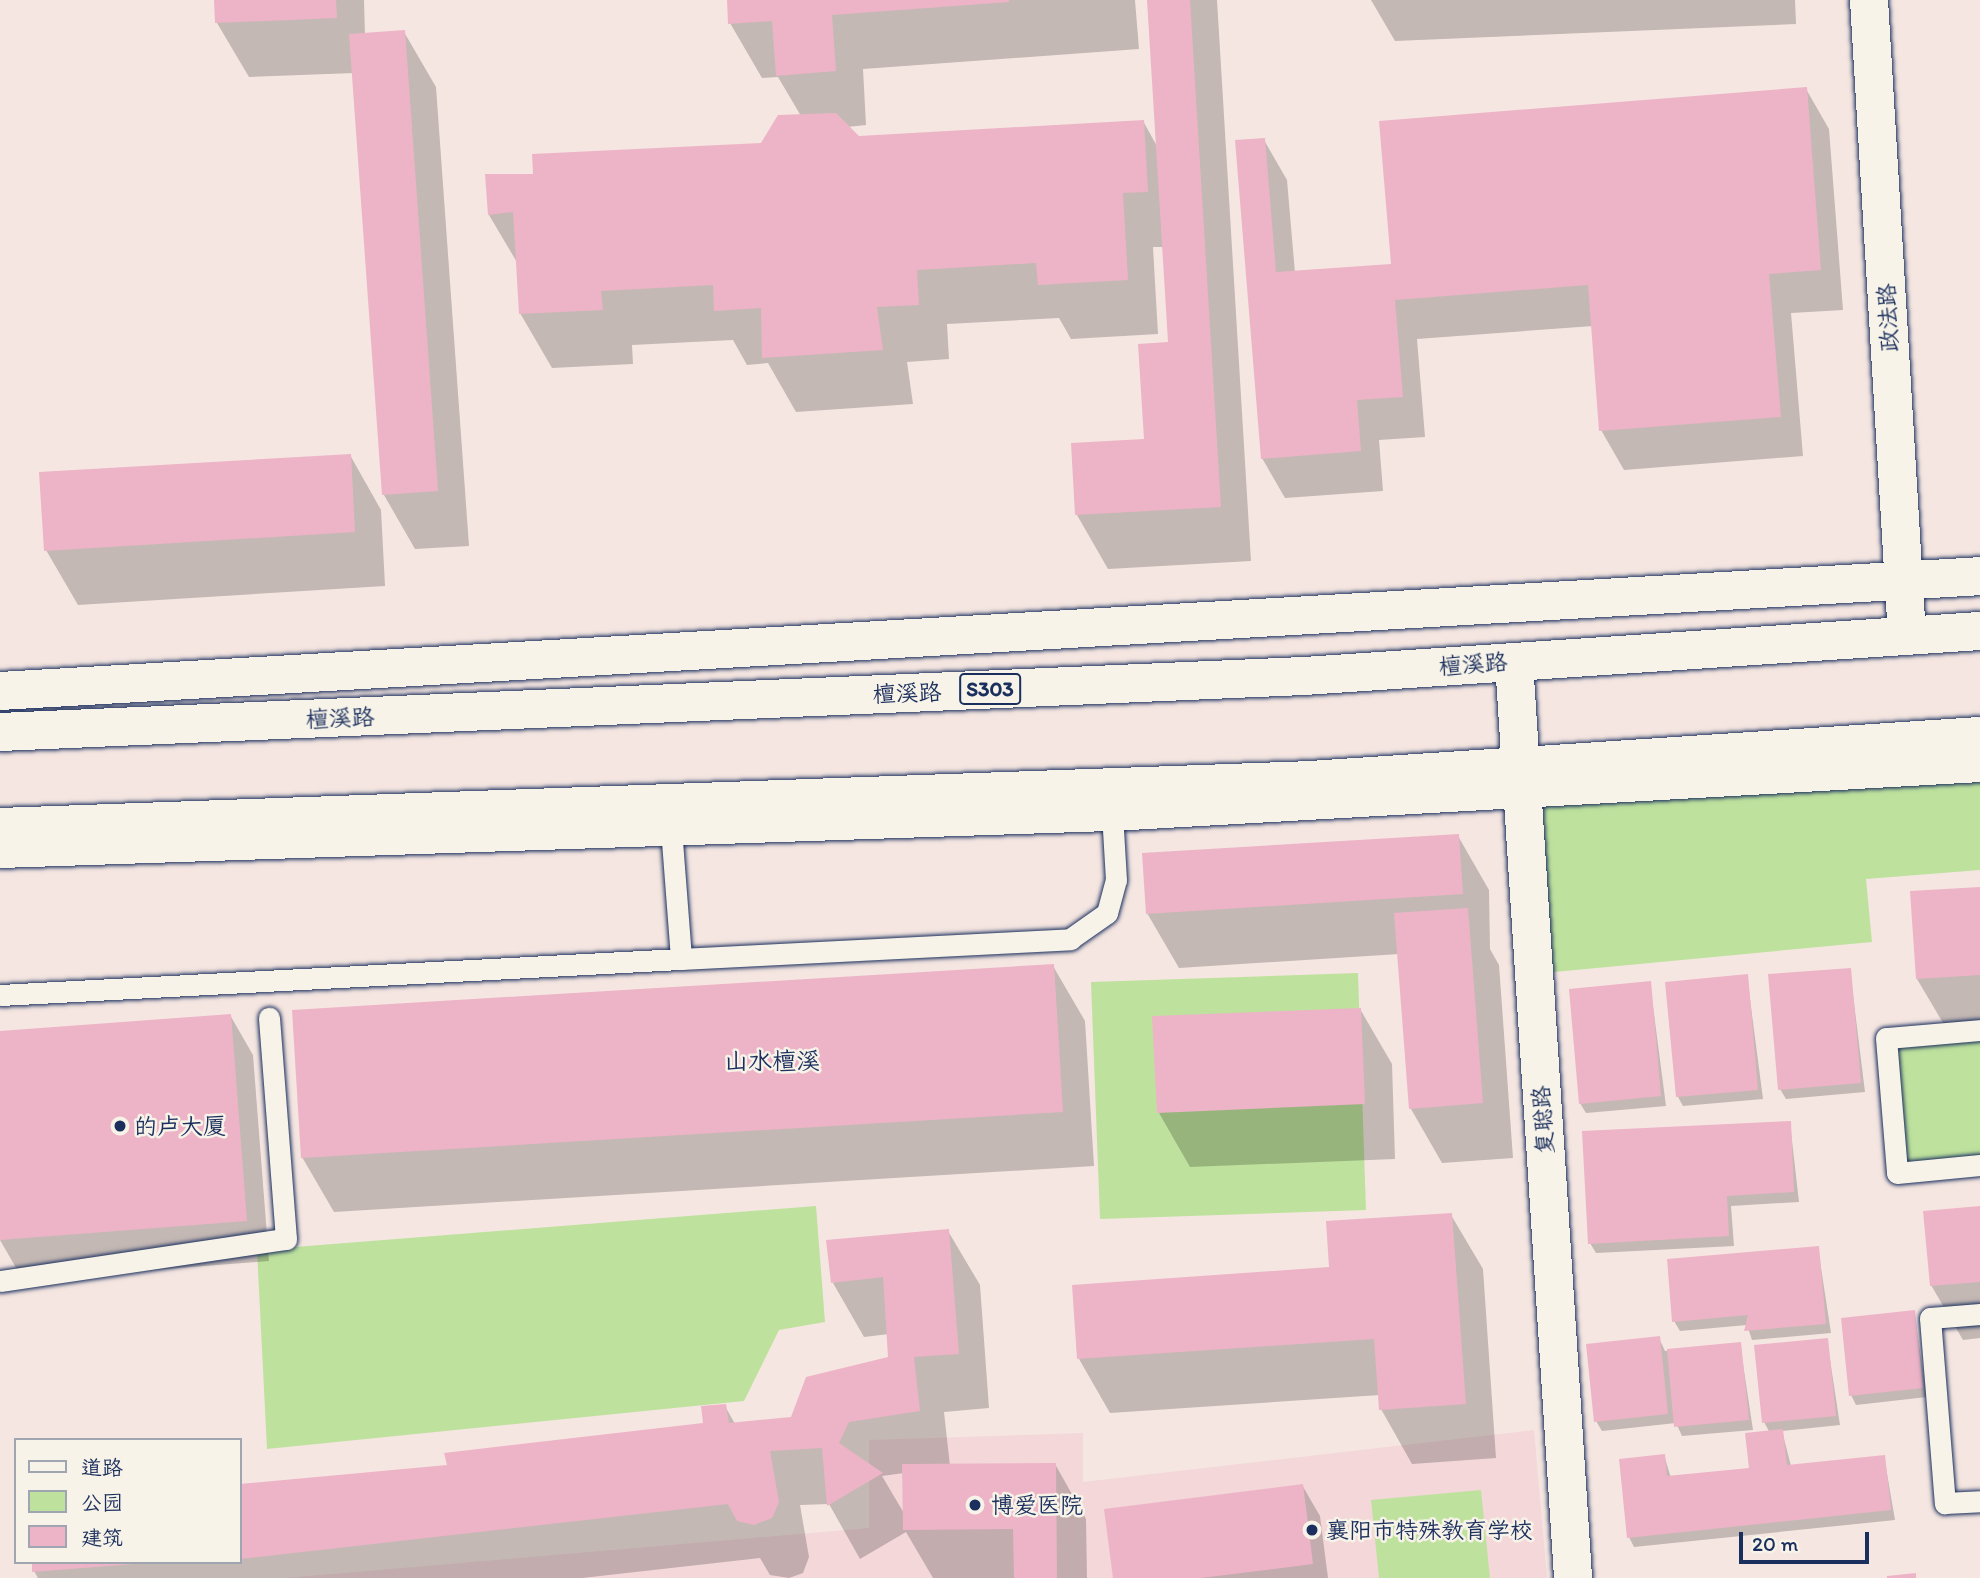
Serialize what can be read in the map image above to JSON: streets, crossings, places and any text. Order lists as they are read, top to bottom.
{
  "streets": {
    "street": [
      "政法路",
      "檀溪路",
      "S303",
      "复聪路"
    ]
  },
  "crossings": [
    ["政法路", "檀溪路"],
    ["檀溪路", "复聪路"]
  ],
  "districts": ["山水檀溪"],
  "places": ["的卢大厦", "博爱医院", "襄阳市特殊教育学校"],
  "legend": ["道路", "公园", "建筑"],
  "scale_bar": "20 m"
}
